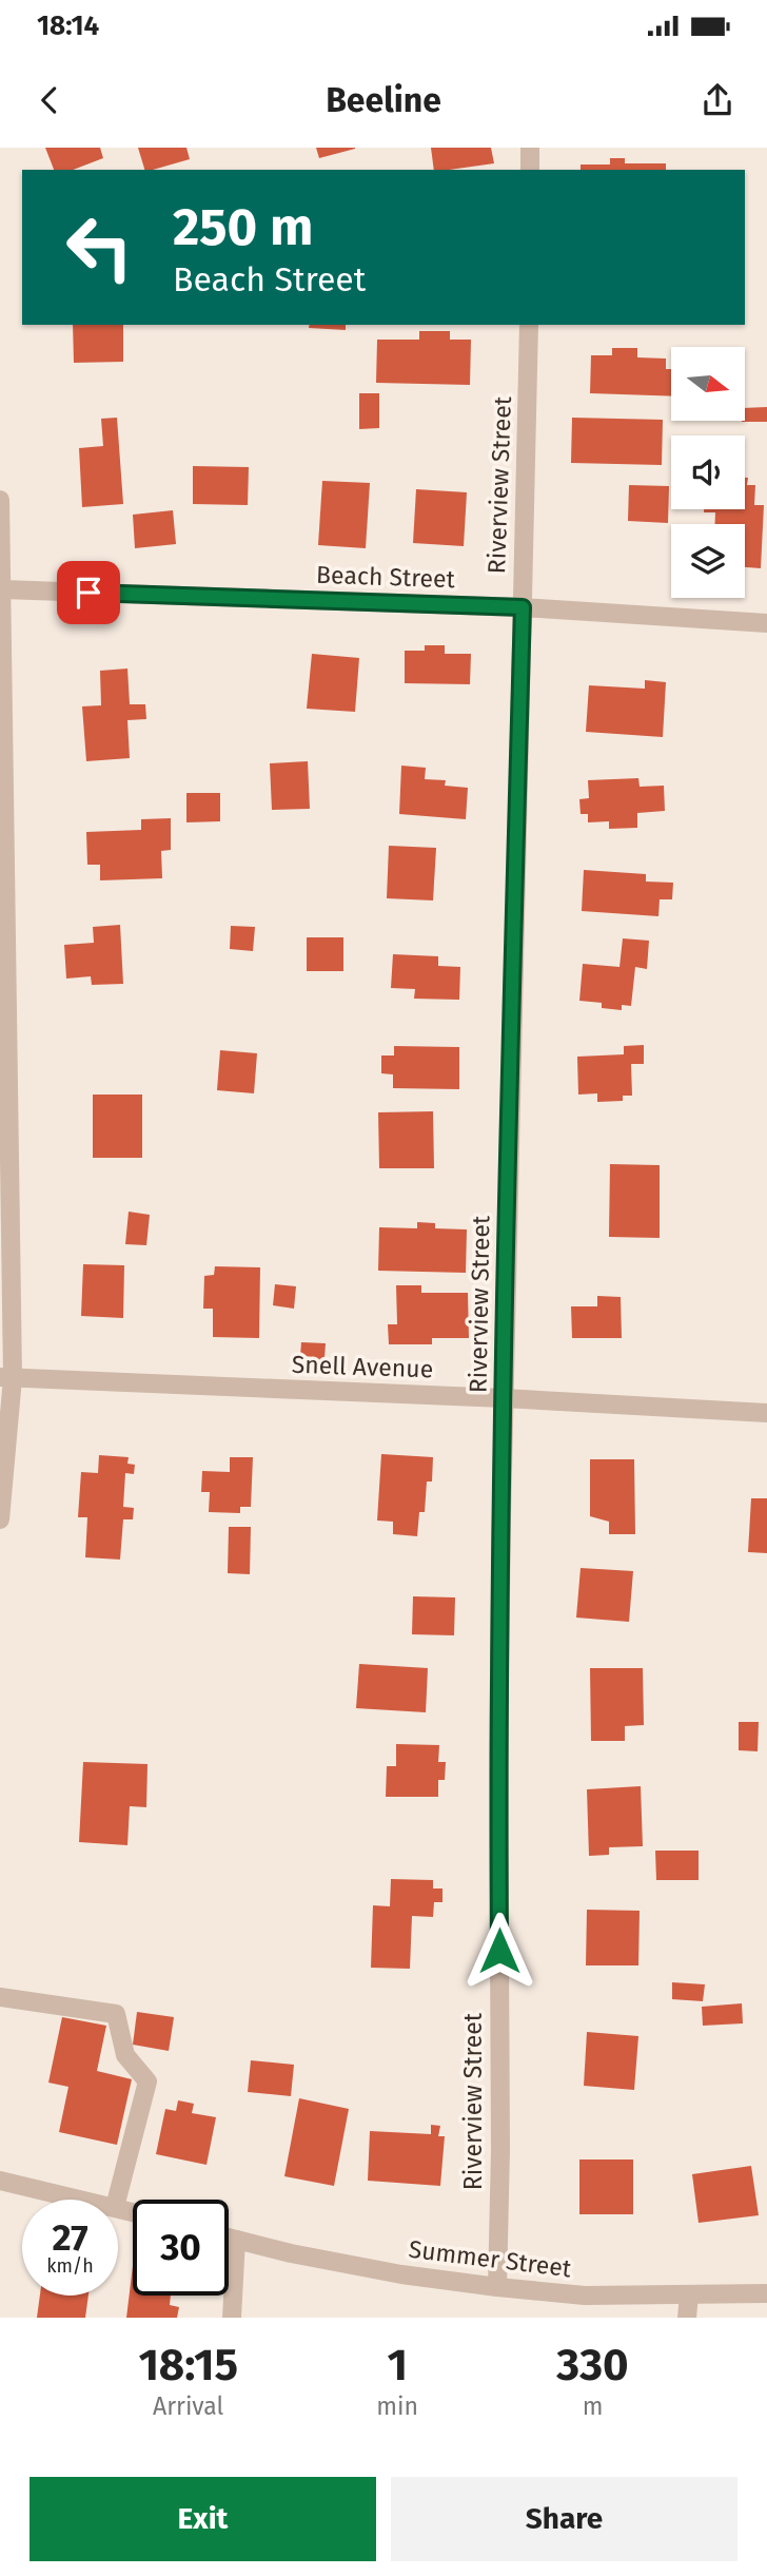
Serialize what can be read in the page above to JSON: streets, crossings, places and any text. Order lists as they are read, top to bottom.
{
  "streets": {
    "street": [
      "Riverview Street",
      "Beach Street",
      "Snell Avenue",
      "Summer Street"
    ]
  },
  "crossings": [
    ["Riverview Street", "Beach Street"],
    ["Riverview Street", "Snell Avenue"],
    ["Riverview Street", "Summer Street"]
  ],
  "north": "right",
  "page": {
    "status": "18:14",
    "header": "Beeline",
    "turn": ["250 m", "Beach Street"],
    "speed": "27 km/h",
    "limit": "30",
    "eta": [
      "18:15",
      "Arrival",
      "1",
      "min",
      "330",
      "m"
    ],
    "buttons": ["Exit", "Share"]
  }
}
